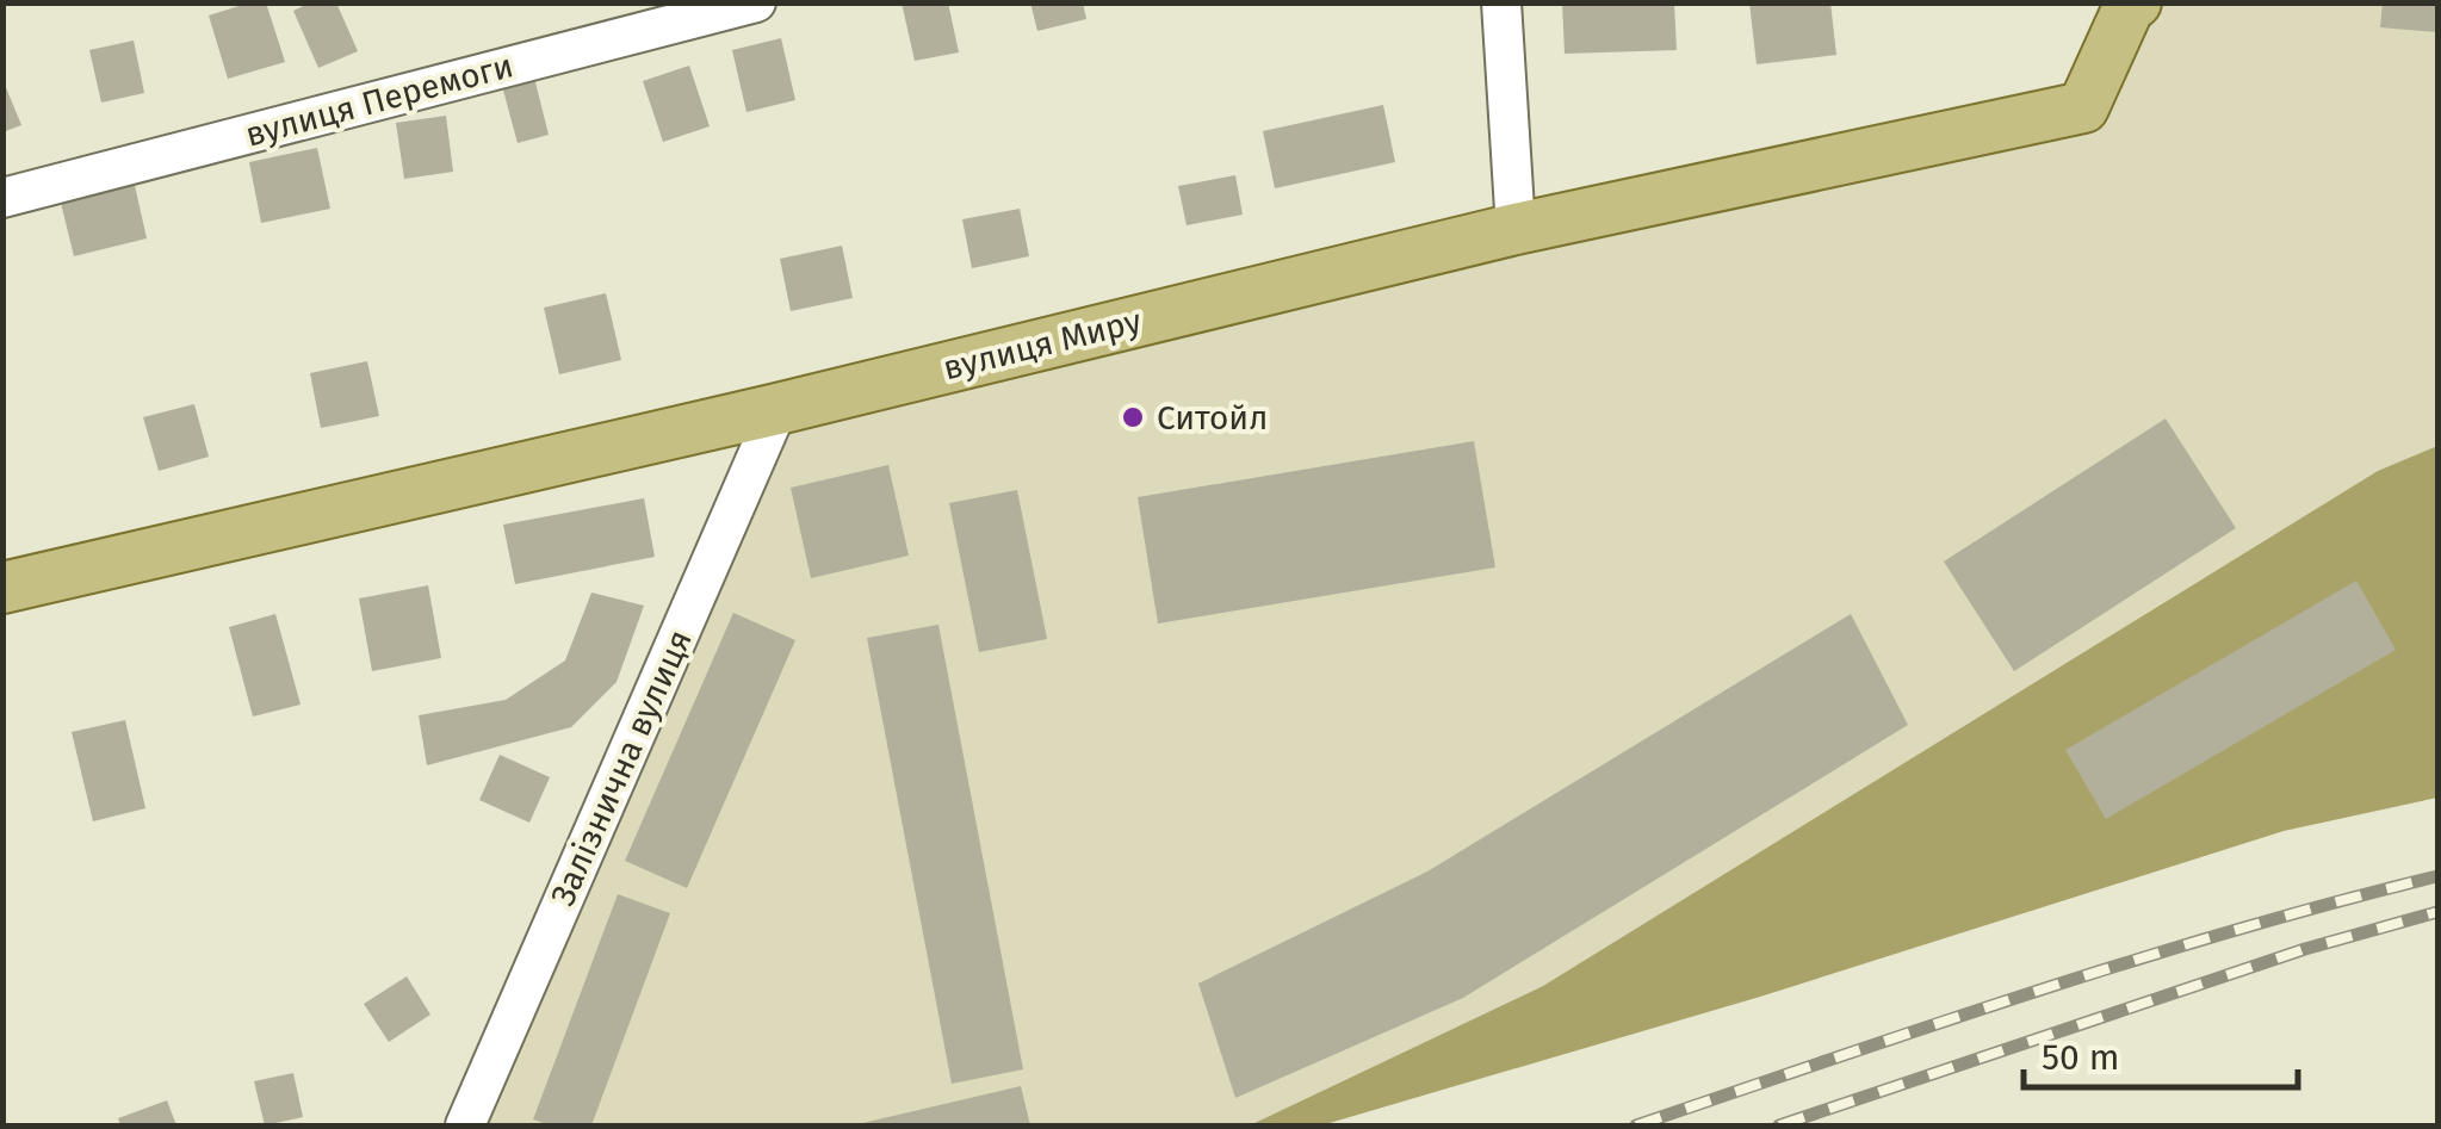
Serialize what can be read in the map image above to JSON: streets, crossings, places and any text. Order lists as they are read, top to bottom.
{
  "streets": {
    "main road": ["вулиця Миру"],
    "street": ["вулиця Перемоги", "Залізнична вулиця"]
  },
  "crossings": [
    ["вулиця Миру", "Залізнична вулиця"]
  ],
  "places": ["Ситойл"],
  "scale_bar": "50 m"
}
